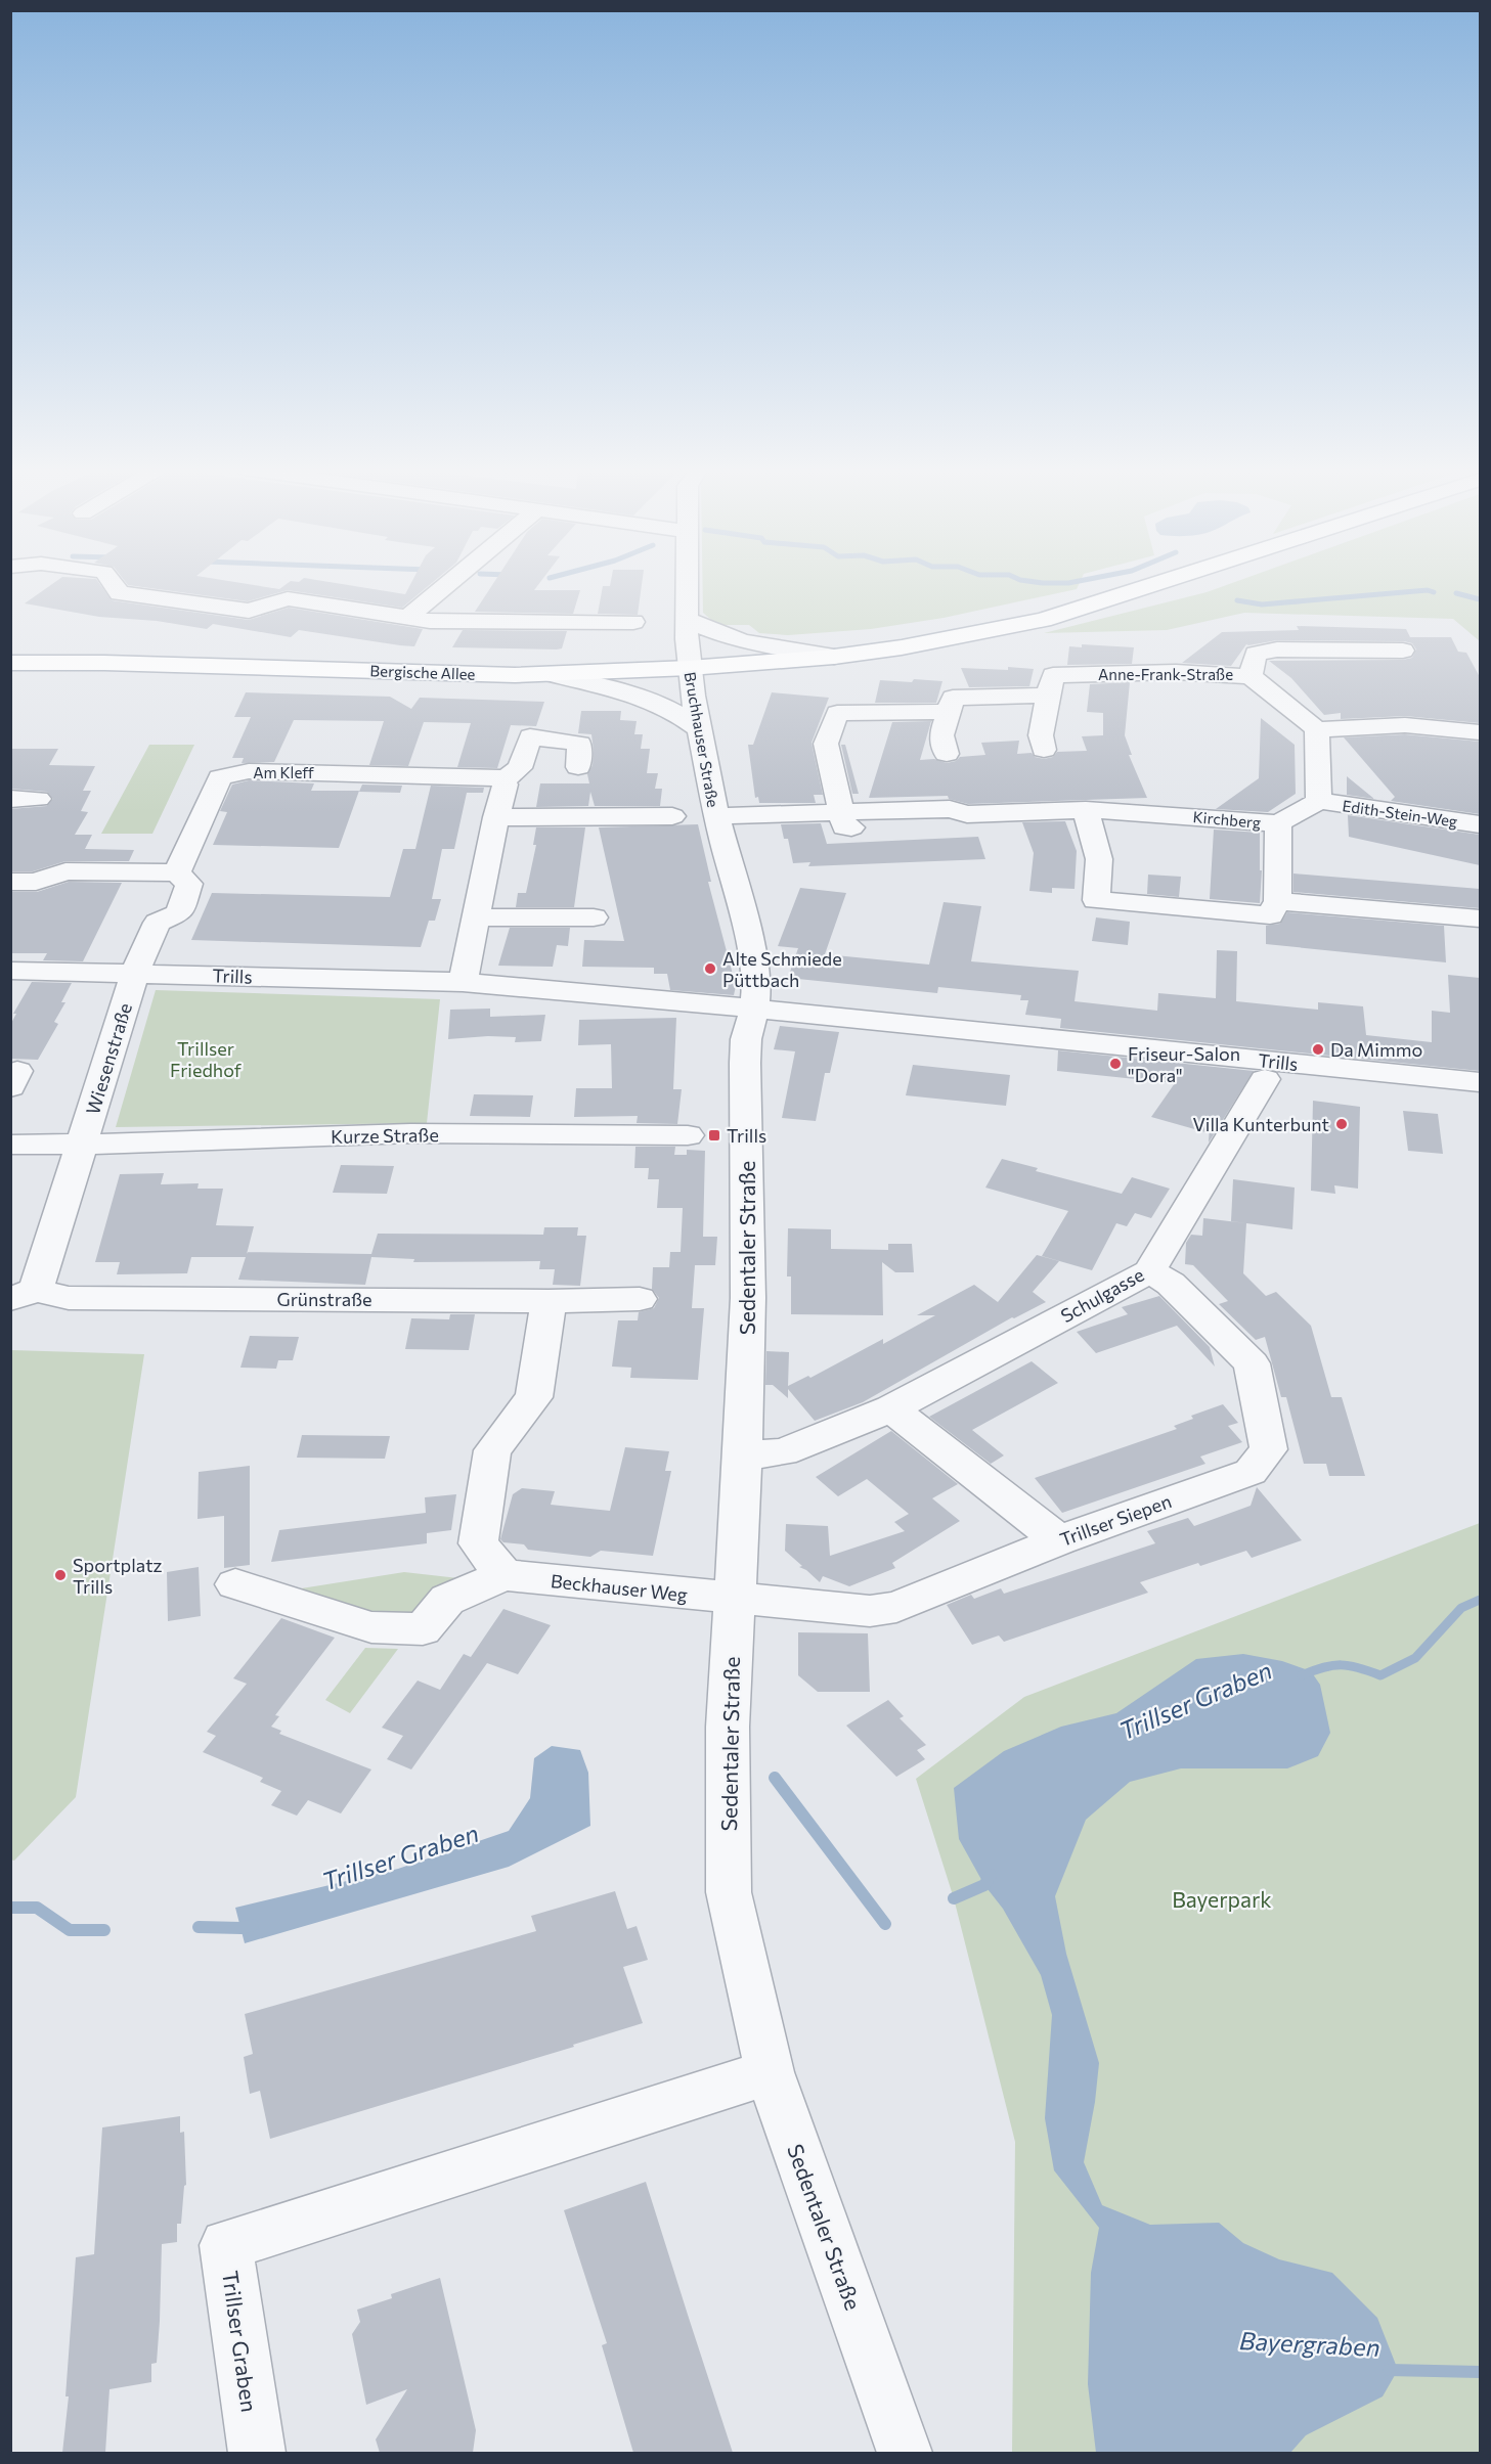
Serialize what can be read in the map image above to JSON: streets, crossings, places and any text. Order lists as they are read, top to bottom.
{
  "streets": {
    "main road": ["Bergische Allee"],
    "street": [
      "Anne-Frank-Straße",
      "Bruchhauser Straße",
      "Am Kleff",
      "Edith-Stein-Weg",
      "Kirchberg",
      "Trills",
      "Wiesenstraße",
      "Kurze Straße",
      "Sedentaler Straße",
      "Schulgasse",
      "Grünstraße",
      "Trillser Siepen",
      "Beckhauser Weg",
      "Trillser Graben"
    ]
  },
  "crossings": [
    ["Bergische Allee", "Bruchhauser Straße"],
    ["Bruchhauser Straße", "Trills"],
    ["Bruchhauser Straße", "Sedentaler Straße"],
    ["Edith-Stein-Weg", "Kirchberg"],
    ["Trills", "Wiesenstraße"],
    ["Trills", "Sedentaler Straße"],
    ["Wiesenstraße", "Kurze Straße"],
    ["Wiesenstraße", "Grünstraße"],
    ["Sedentaler Straße", "Schulgasse"],
    ["Sedentaler Straße", "Trillser Siepen"],
    ["Sedentaler Straße", "Beckhauser Weg"],
    ["Sedentaler Straße", "Trillser Graben"],
    ["Schulgasse", "Trillser Siepen"],
    ["Trillser Siepen", "Beckhauser Weg"]
  ],
  "water": ["Trillser Graben", "Bayergraben"],
  "parks": ["Trillser Friedhof", "Bayerpark"],
  "places": {
    "other": [
      "Alte Schmiede Püttbach",
      "Da Mimmo",
      "Friseur-Salon \"Dora\"",
      "Villa Kunterbunt",
      "Sportplatz Trills"
    ],
    "transit": ["Trills"]
  }
}
